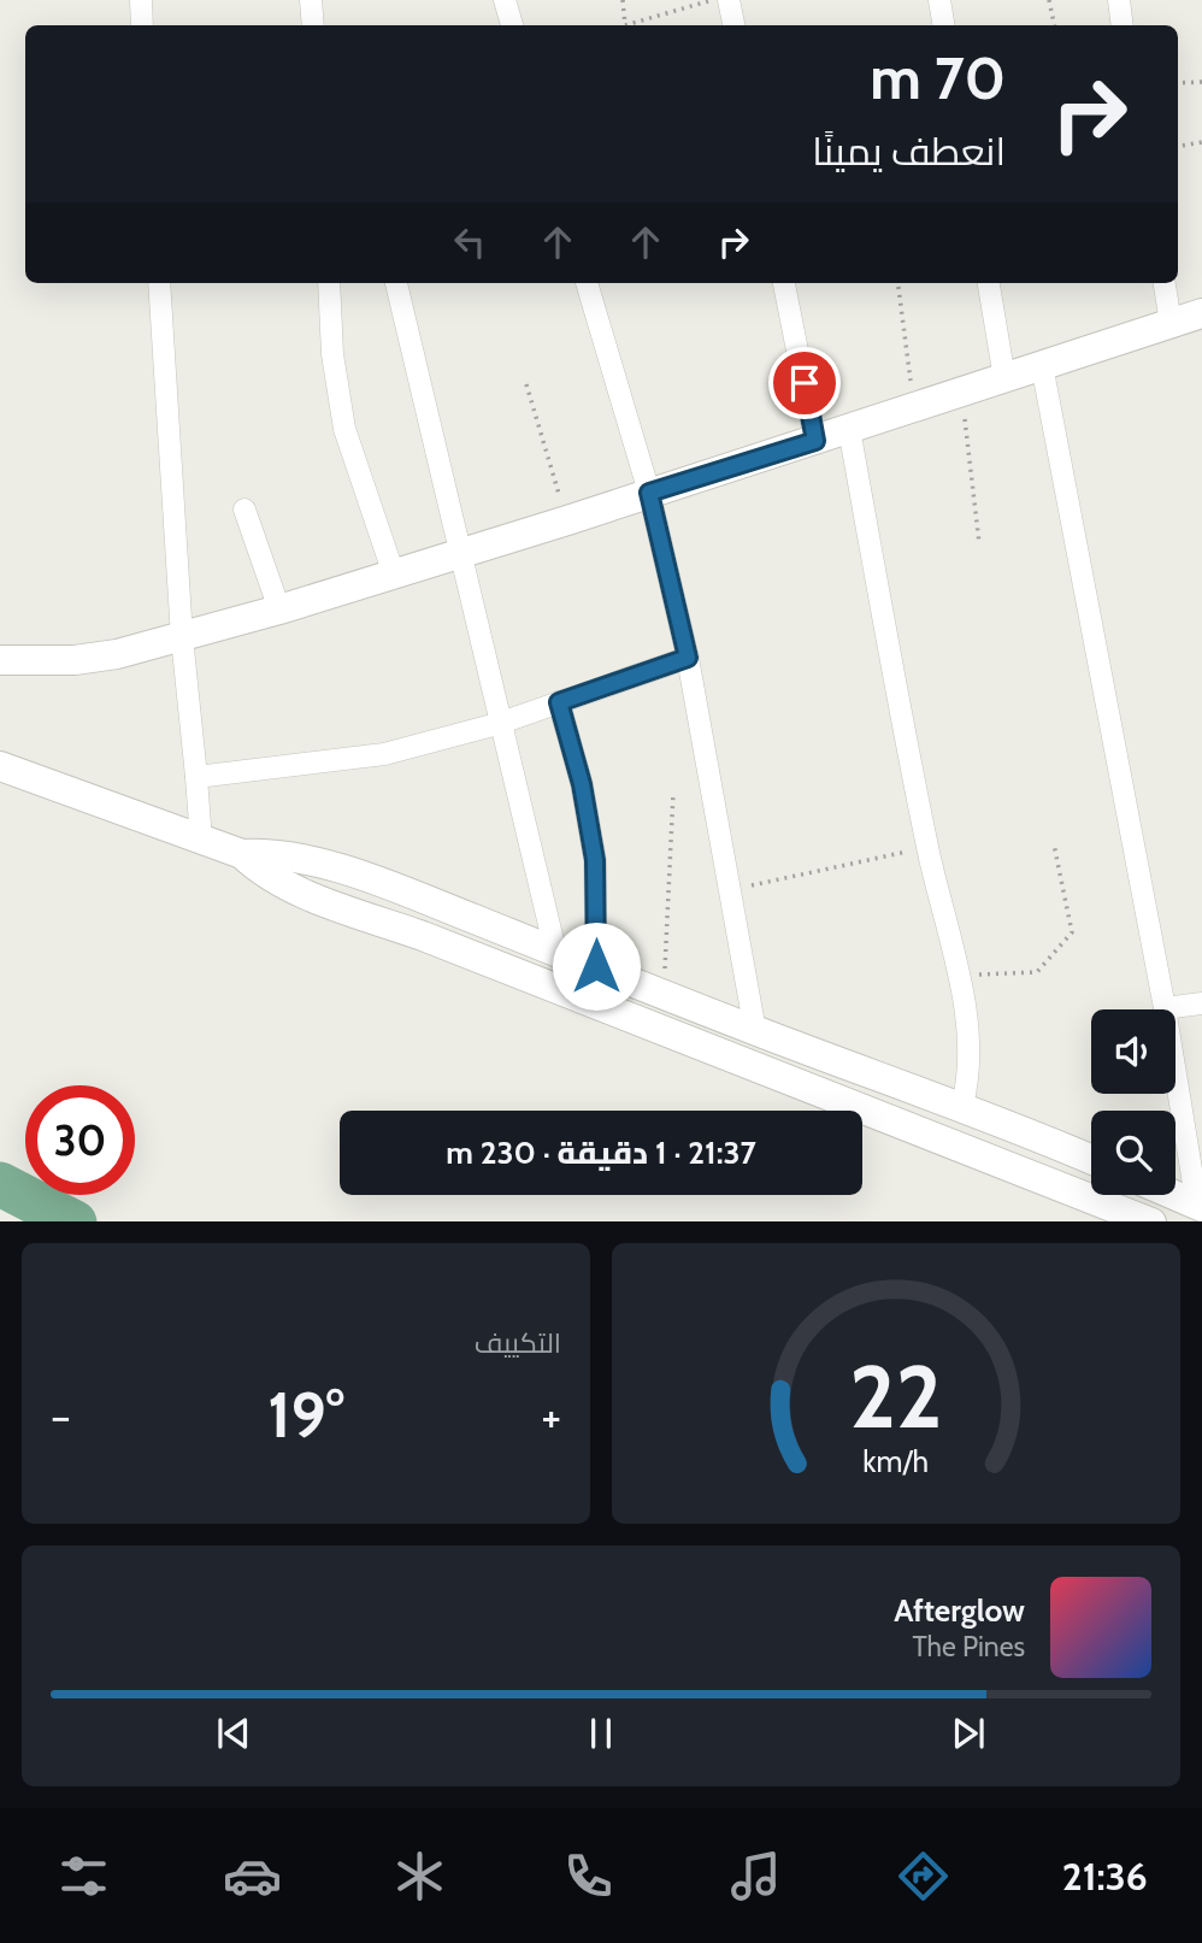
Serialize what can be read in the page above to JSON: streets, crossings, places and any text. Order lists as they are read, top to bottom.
{
  "page": {
    "turn": ["70 m", "انعطف يمينًا"],
    "limit": "30",
    "trip": "21:37 · 1 دقيقة · 230 m",
    "tile": "التكييف",
    "heat": ["−", "19°", "+"],
    "song": ["Afterglow", "The Pines"],
    "tabs": "21:36",
    "gauge": ["22", "km/h"]
  }
}
